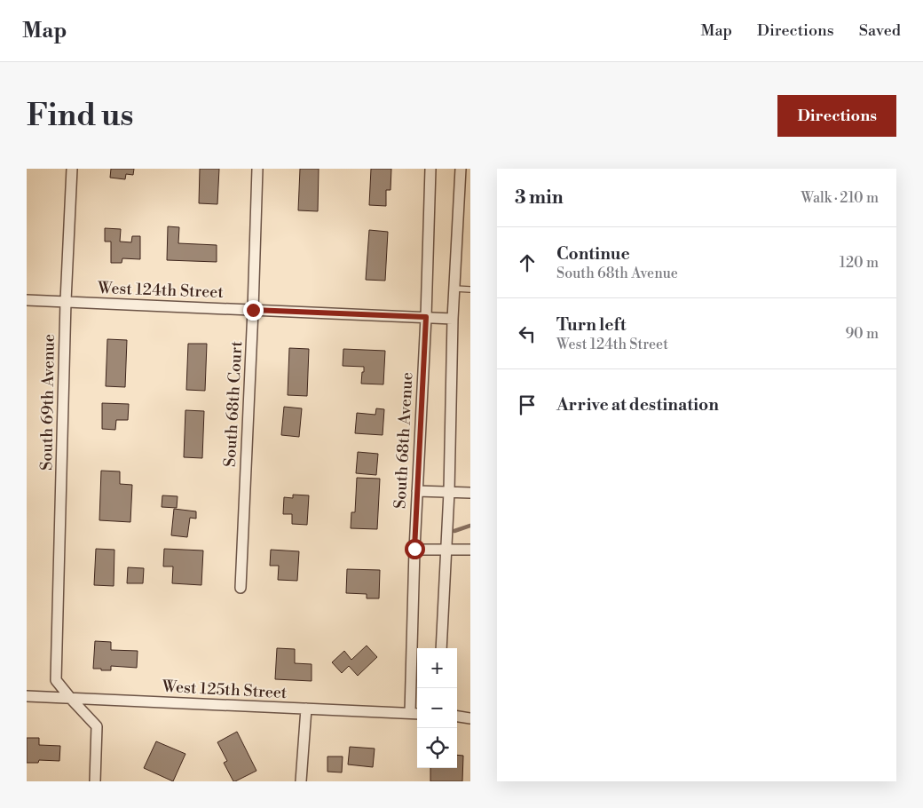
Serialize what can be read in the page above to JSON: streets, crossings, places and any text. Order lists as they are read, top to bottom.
{
  "streets": {
    "street": [
      "West 124th Street",
      "South 69th Avenue",
      "South 68th Court",
      "South 68th Avenue",
      "West 125th Street"
    ]
  },
  "crossings": [
    ["West 124th Street", "South 69th Avenue"],
    ["West 124th Street", "South 68th Court"],
    ["West 124th Street", "South 68th Avenue"],
    ["South 69th Avenue", "West 125th Street"],
    ["South 68th Avenue", "West 125th Street"]
  ],
  "page": {
    "header": "Map",
    "nav": ["Map", "Directions", "Saved"],
    "buttons": "Directions",
    "title": "Find us",
    "heading": ["3 min", "Walk · 210 m"],
    "list": [
      ["Continue", "South 68th Avenue", "120 m"],
      ["Turn left", "West 124th Street", "90 m"],
      "Arrive at destination"
    ],
    "map_buttons": ["+", "−"]
  }
}
